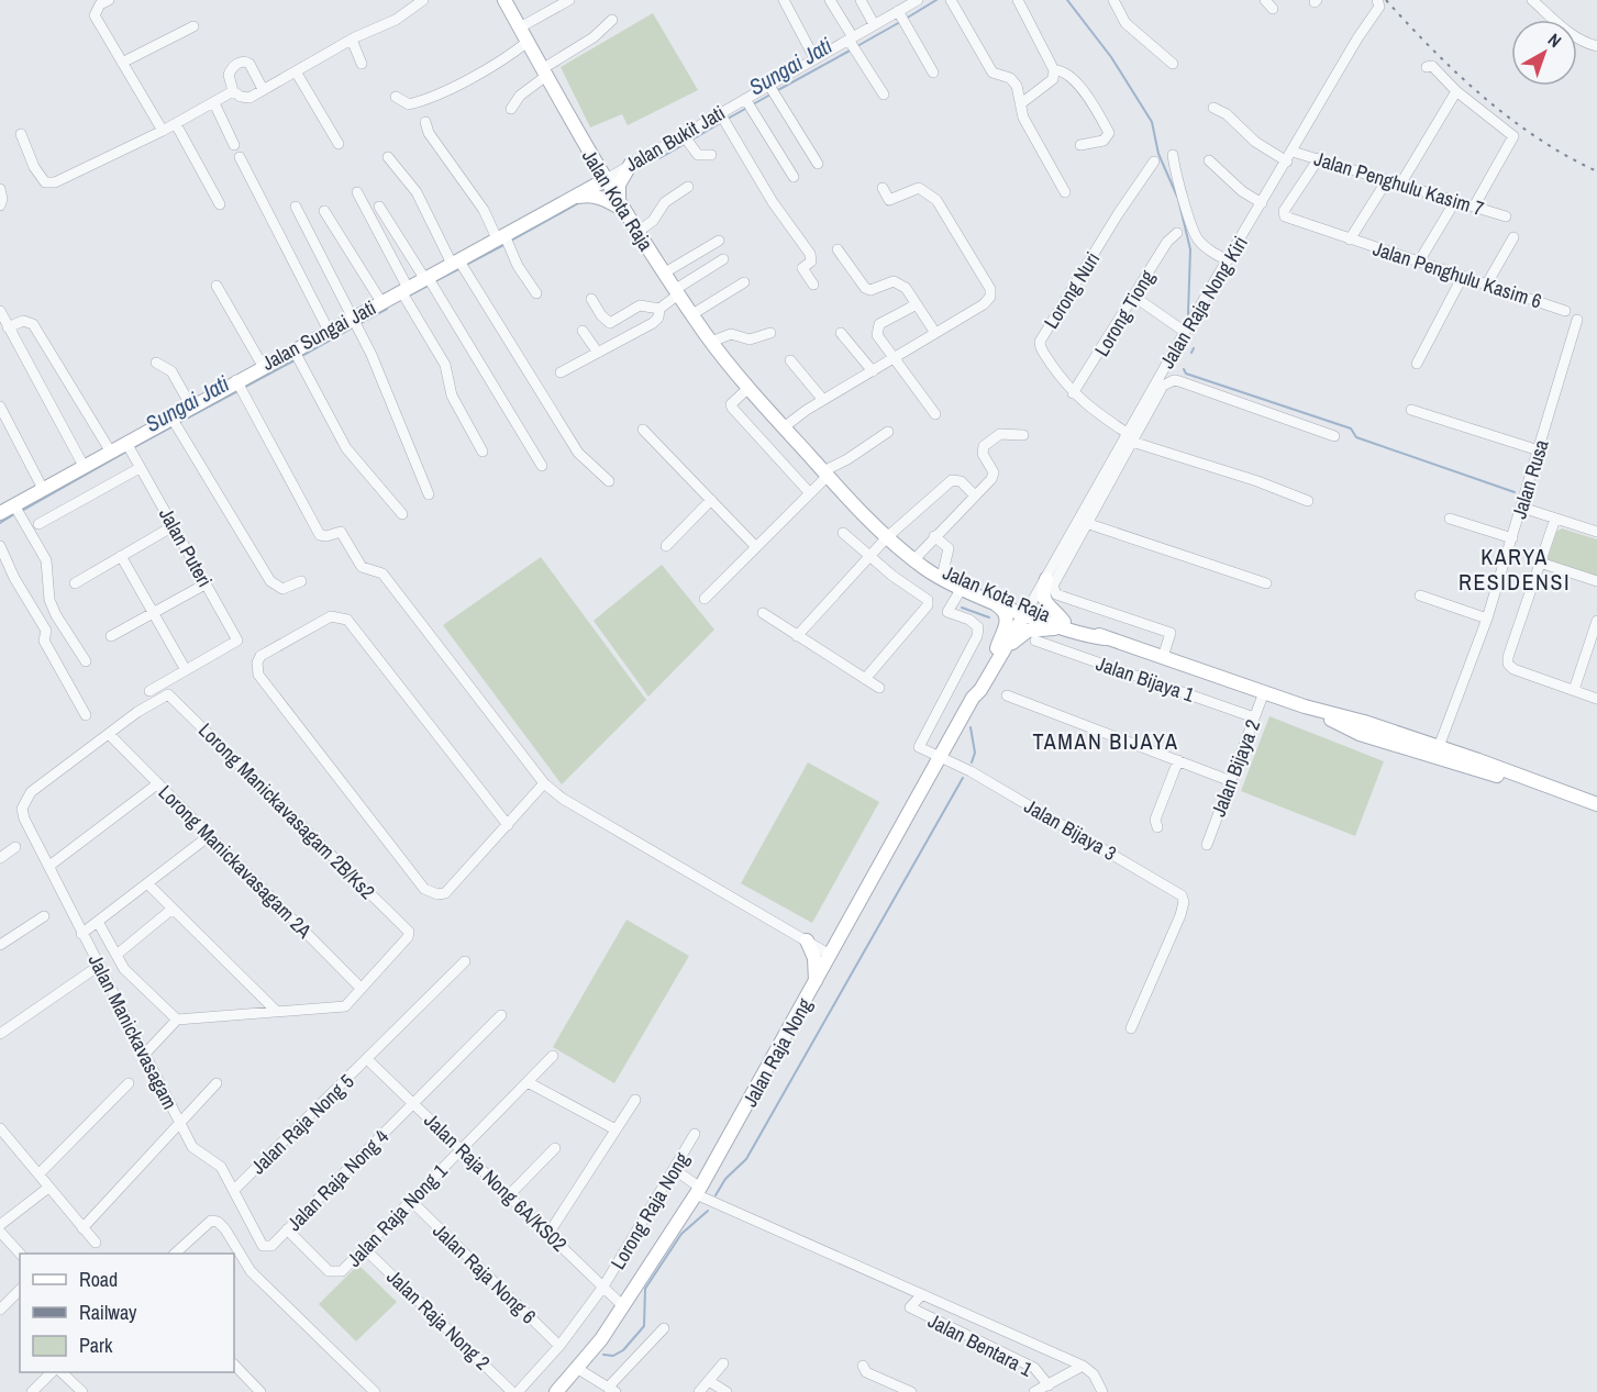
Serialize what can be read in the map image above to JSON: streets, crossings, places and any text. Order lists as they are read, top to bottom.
{
  "streets": {
    "main road": ["Jalan Kota Raja", "Jalan Sungai Jati", "Jalan Raja Nong"],
    "street": [
      "Jalan Bukit Jati",
      "Jalan Penghulu Kasim 7",
      "Jalan Penghulu Kasim 6",
      "Lorong Nuri",
      "Jalan Raja Nong Kiri",
      "Lorong Tiong",
      "Jalan Rusa",
      "Jalan Puteri",
      "Jalan Bijaya 1",
      "Jalan Bijaya 2",
      "Lorong Manickavasagam 2B/Ks2",
      "Jalan Bijaya 3",
      "Lorong Manickavasagam 2A",
      "Jalan Manickavasagam",
      "Jalan Raja Nong 5",
      "Jalan Raja Nong 4",
      "Jalan Raja Nong 6A/KS02",
      "Lorong Raja Nong",
      "Jalan Raja Nong 1",
      "Jalan Raja Nong 6",
      "Jalan Raja Nong 2",
      "Jalan Bentara 1"
    ]
  },
  "crossings": [
    ["Jalan Bukit Jati", "Jalan Kota Raja"],
    ["Jalan Bukit Jati", "Jalan Sungai Jati"],
    ["Jalan Penghulu Kasim 7", "Jalan Penghulu Kasim 6"],
    ["Jalan Penghulu Kasim 7", "Jalan Raja Nong Kiri"],
    ["Jalan Kota Raja", "Jalan Raja Nong Kiri"],
    ["Jalan Kota Raja", "Jalan Sungai Jati"],
    ["Jalan Kota Raja", "Jalan Rusa"],
    ["Jalan Kota Raja", "Jalan Bijaya 2"],
    ["Jalan Kota Raja", "Jalan Raja Nong"],
    ["Lorong Nuri", "Jalan Raja Nong Kiri"],
    ["Lorong Nuri", "Lorong Tiong"],
    ["Jalan Raja Nong Kiri", "Jalan Raja Nong"],
    ["Jalan Sungai Jati", "Jalan Puteri"],
    ["Jalan Bijaya 1", "Jalan Bijaya 2"],
    ["Lorong Manickavasagam 2B/Ks2", "Lorong Manickavasagam 2A"],
    ["Lorong Manickavasagam 2B/Ks2", "Jalan Manickavasagam"],
    ["Jalan Bijaya 3", "Jalan Raja Nong"],
    ["Lorong Manickavasagam 2A", "Jalan Manickavasagam"],
    ["Jalan Manickavasagam", "Jalan Raja Nong 5"],
    ["Jalan Manickavasagam", "Jalan Raja Nong 4"],
    ["Jalan Raja Nong", "Jalan Raja Nong 6A/KS02"],
    ["Jalan Raja Nong 5", "Jalan Raja Nong 6A/KS02"],
    ["Jalan Raja Nong 4", "Jalan Raja Nong 6A/KS02"],
    ["Jalan Raja Nong 4", "Jalan Raja Nong 1"],
    ["Jalan Raja Nong 6A/KS02", "Lorong Raja Nong"],
    ["Jalan Raja Nong 6A/KS02", "Jalan Raja Nong 1"],
    ["Lorong Raja Nong", "Jalan Raja Nong 6"],
    ["Jalan Raja Nong 1", "Jalan Raja Nong 6"],
    ["Jalan Raja Nong 1", "Jalan Raja Nong 2"]
  ],
  "districts": ["KARYA RESIDENSI", "TAMAN BIJAYA"],
  "water": ["Sungai Jati"],
  "legend": ["Road", "Railway", "Park"],
  "north": "top right"
}
